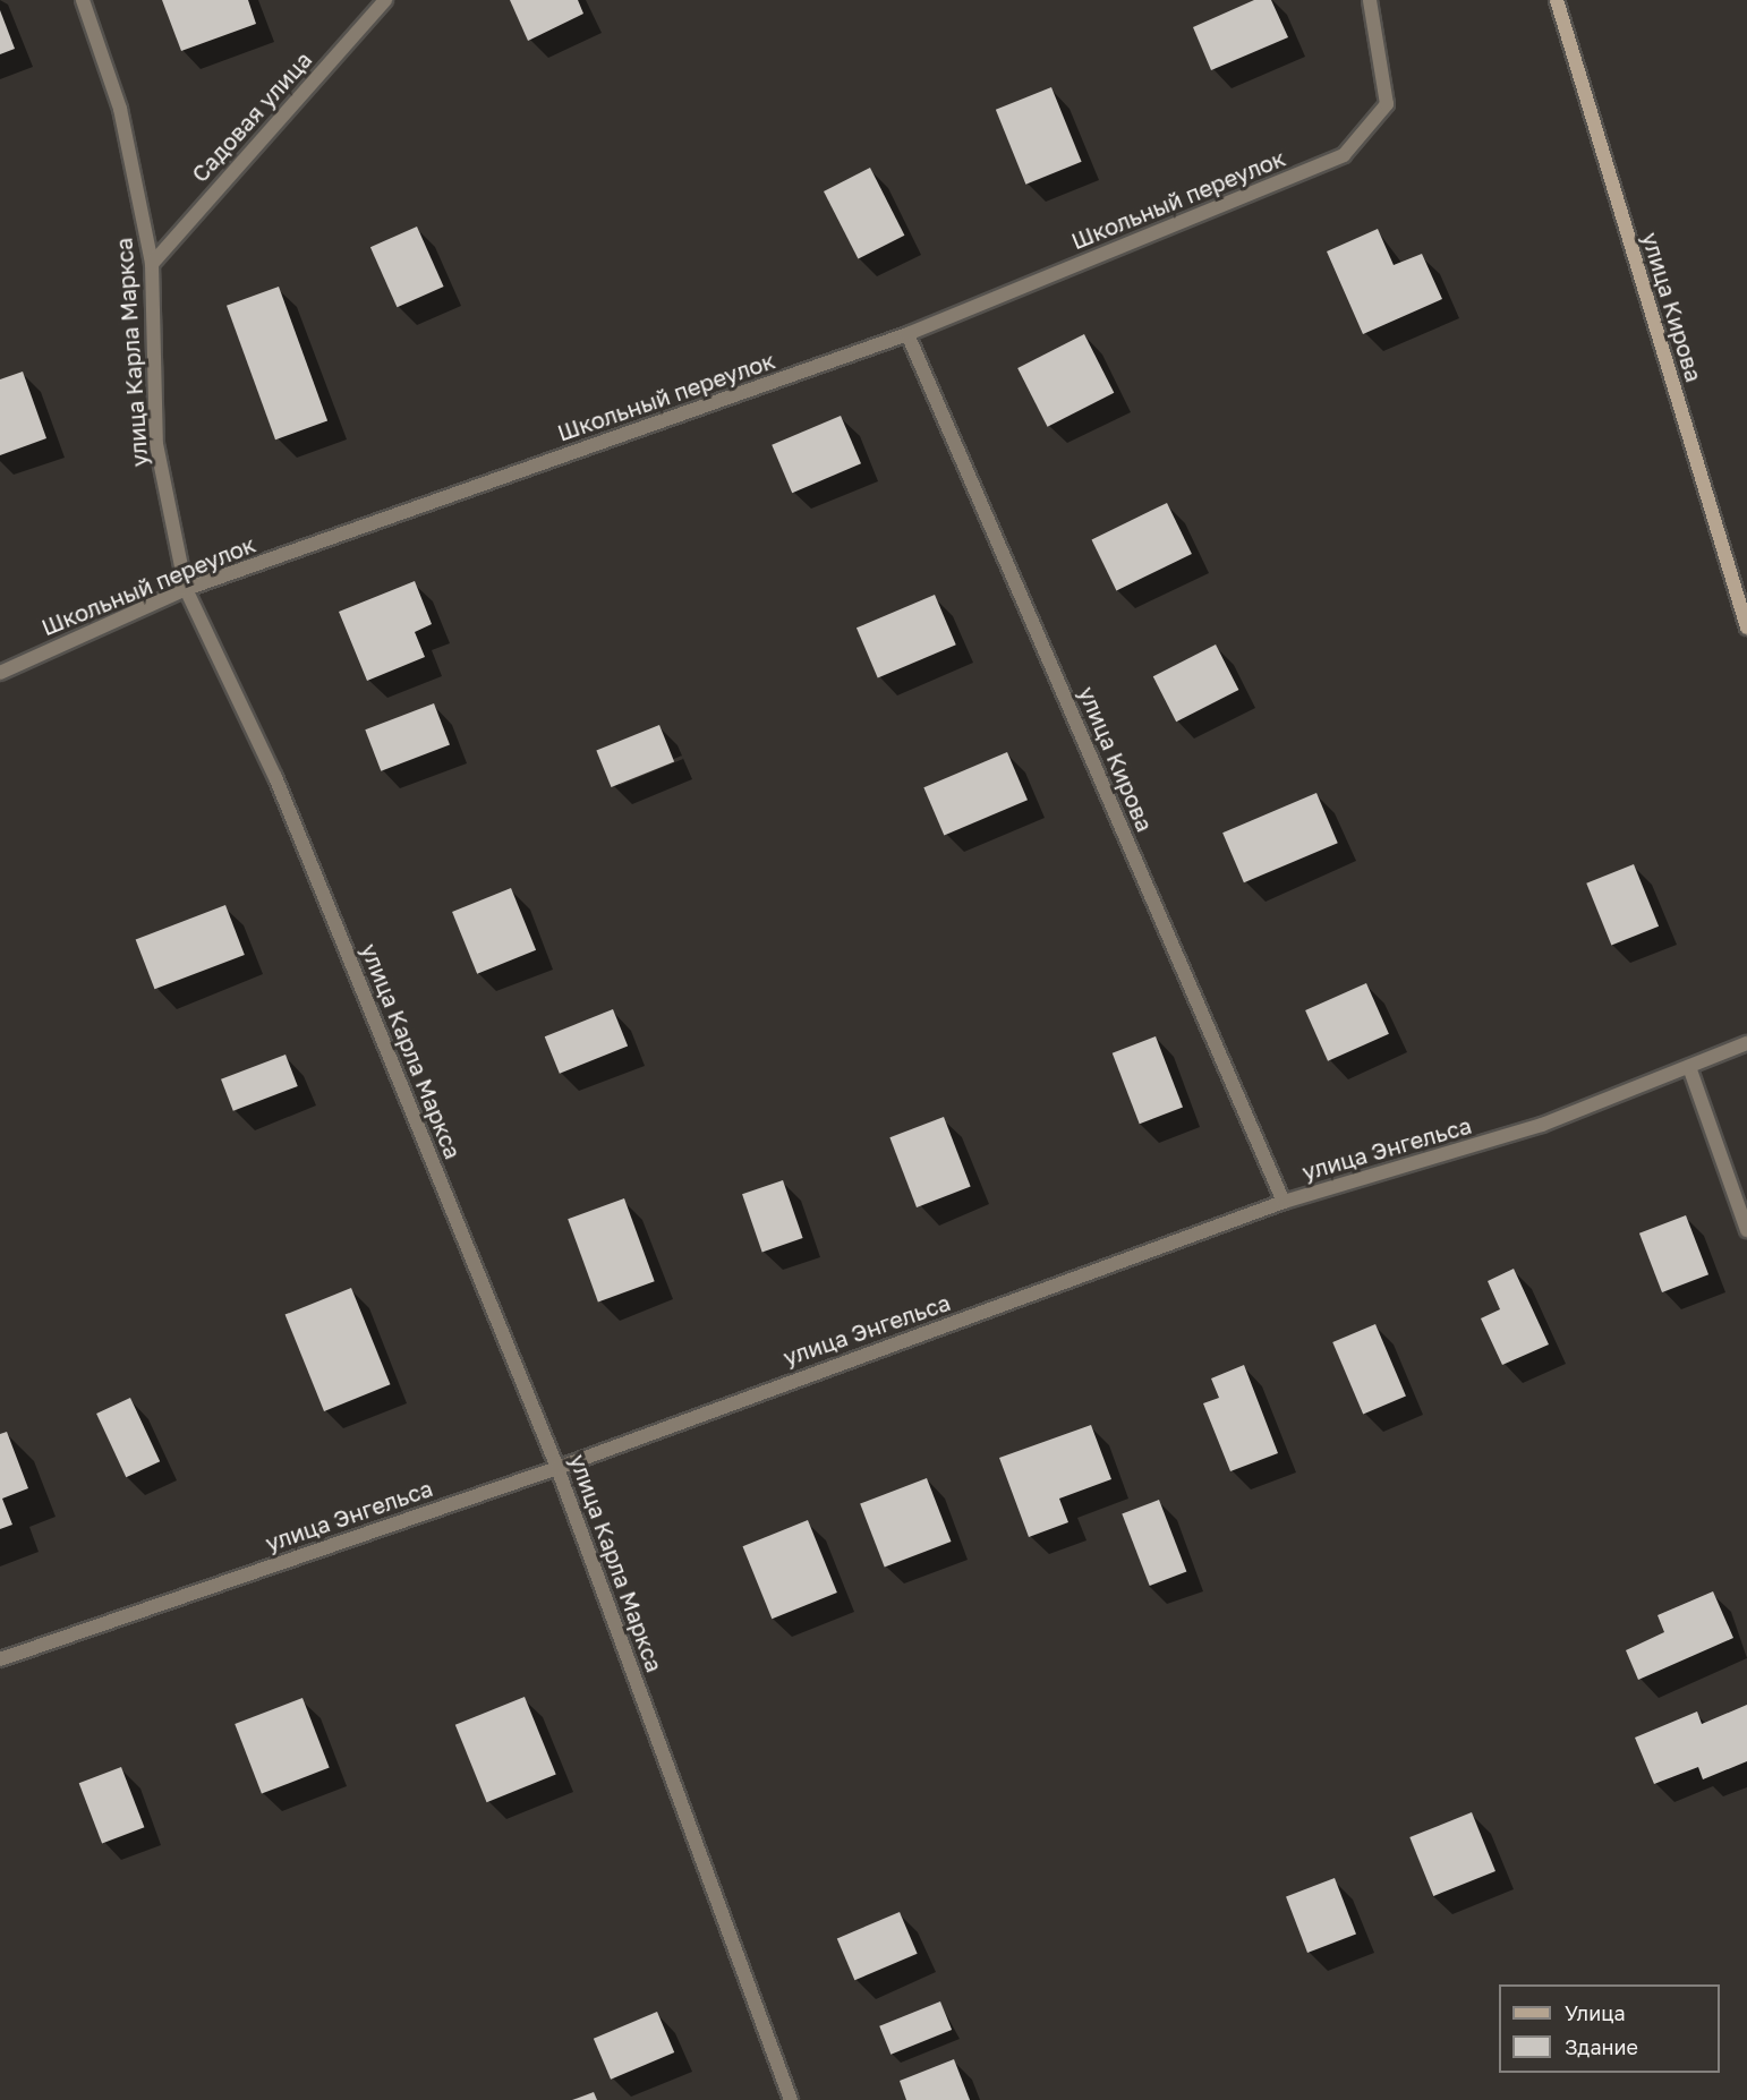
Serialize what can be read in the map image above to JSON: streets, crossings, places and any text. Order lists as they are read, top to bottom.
{
  "streets": {
    "main road": ["улица Кирова"],
    "street": [
      "Садовая улица",
      "Школьный переулок",
      "улица Карла Маркса",
      "улица Энгельса"
    ]
  },
  "crossings": [
    ["Садовая улица", "улица Карла Маркса"],
    ["Школьный переулок", "улица Кирова"],
    ["Школьный переулок", "улица Карла Маркса"],
    ["улица Кирова", "улица Энгельса"],
    ["улица Карла Маркса", "улица Энгельса"]
  ],
  "legend": ["Улица", "Здание"]
}
